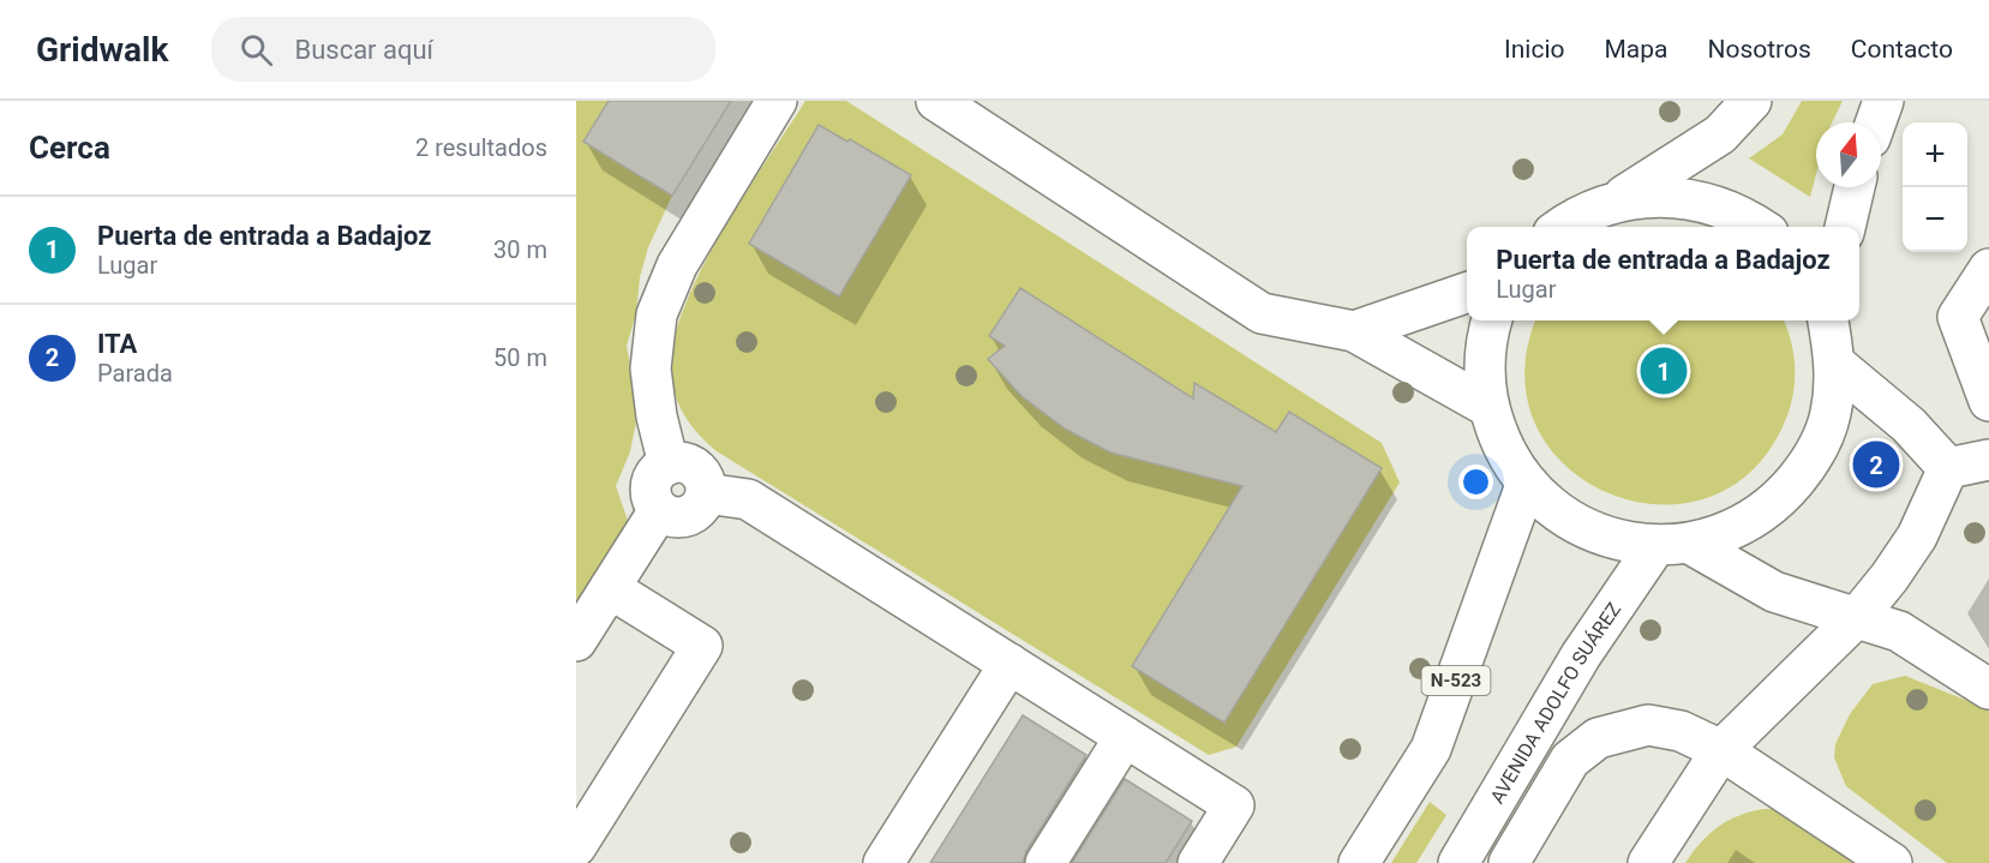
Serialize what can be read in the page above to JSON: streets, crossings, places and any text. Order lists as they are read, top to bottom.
{
  "streets": {
    "main road": ["N-523", "AVENIDA ADOLFO SUÁREZ"]
  },
  "north": "top",
  "page": {
    "header": "Gridwalk",
    "search": "Buscar aquí",
    "nav": [
      "Inicio",
      "Mapa",
      "Nosotros",
      "Contacto"
    ],
    "heading": ["Cerca", "2 resultados"],
    "map_buttons": ["+", "−"],
    "list": [
      {
        "mark": "1",
        "name": "Puerta de entrada a Badajoz",
        "note": "Lugar",
        "value": "30 m"
      },
      {
        "mark": "2",
        "name": "ITA",
        "note": "Parada",
        "value": "50 m"
      }
    ],
    "popup": ["Puerta de entrada a Badajoz", "Lugar"],
    "pins": ["1", "2"]
  }
}
